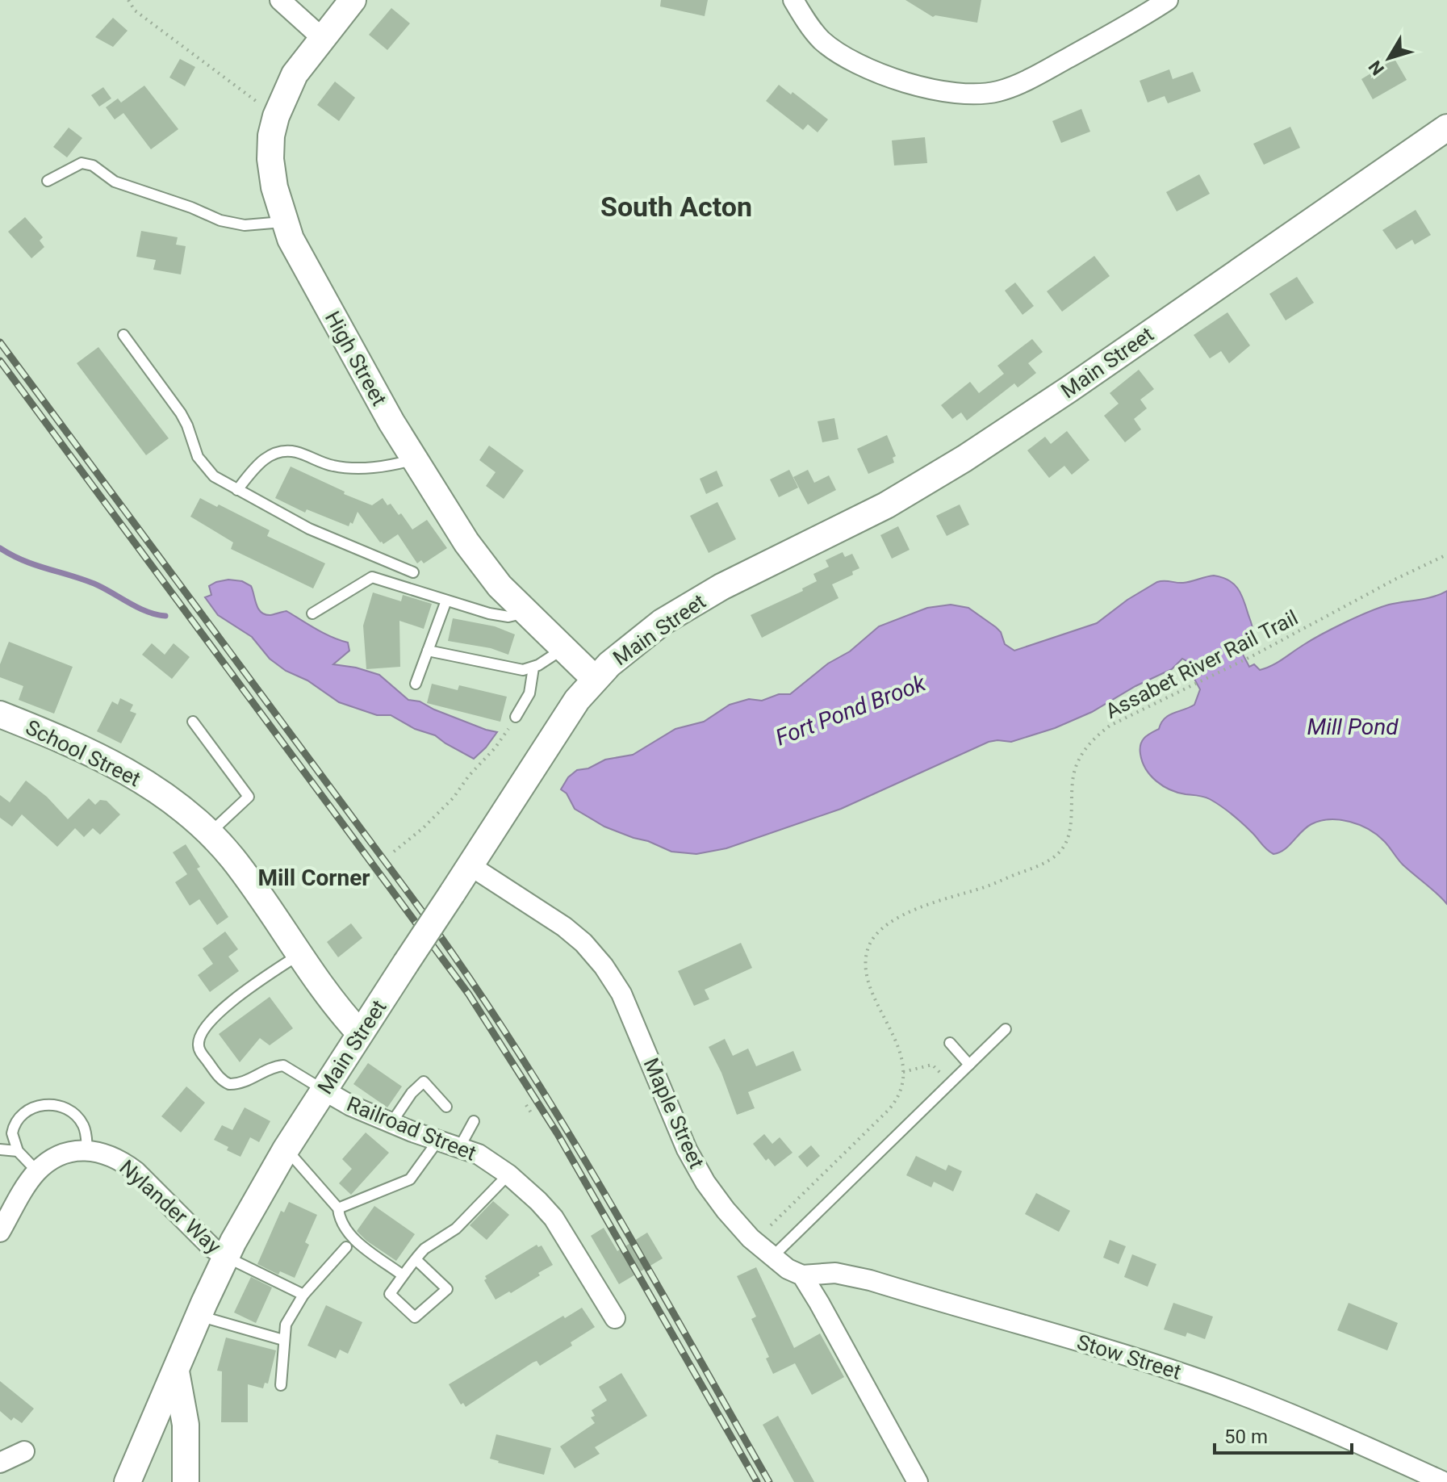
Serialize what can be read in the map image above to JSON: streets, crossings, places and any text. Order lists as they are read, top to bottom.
{
  "streets": {
    "main road": ["High Street", "Main Street", "School Street"],
    "street": [
      "Maple Street",
      "Railroad Street",
      "Nylander Way",
      "Stow Street"
    ],
    "path": ["Assabet River Rail Trail"]
  },
  "crossings": [
    ["High Street", "Main Street"],
    ["Main Street", "School Street"],
    ["Main Street", "Maple Street"],
    ["Main Street", "Railroad Street"],
    ["Main Street", "Nylander Way"],
    ["Maple Street", "Stow Street"]
  ],
  "districts": ["South Acton", "Mill Corner"],
  "water": ["Fort Pond Brook", "Mill Pond"],
  "scale_bar": "50 m",
  "north": "bottom left"
}
